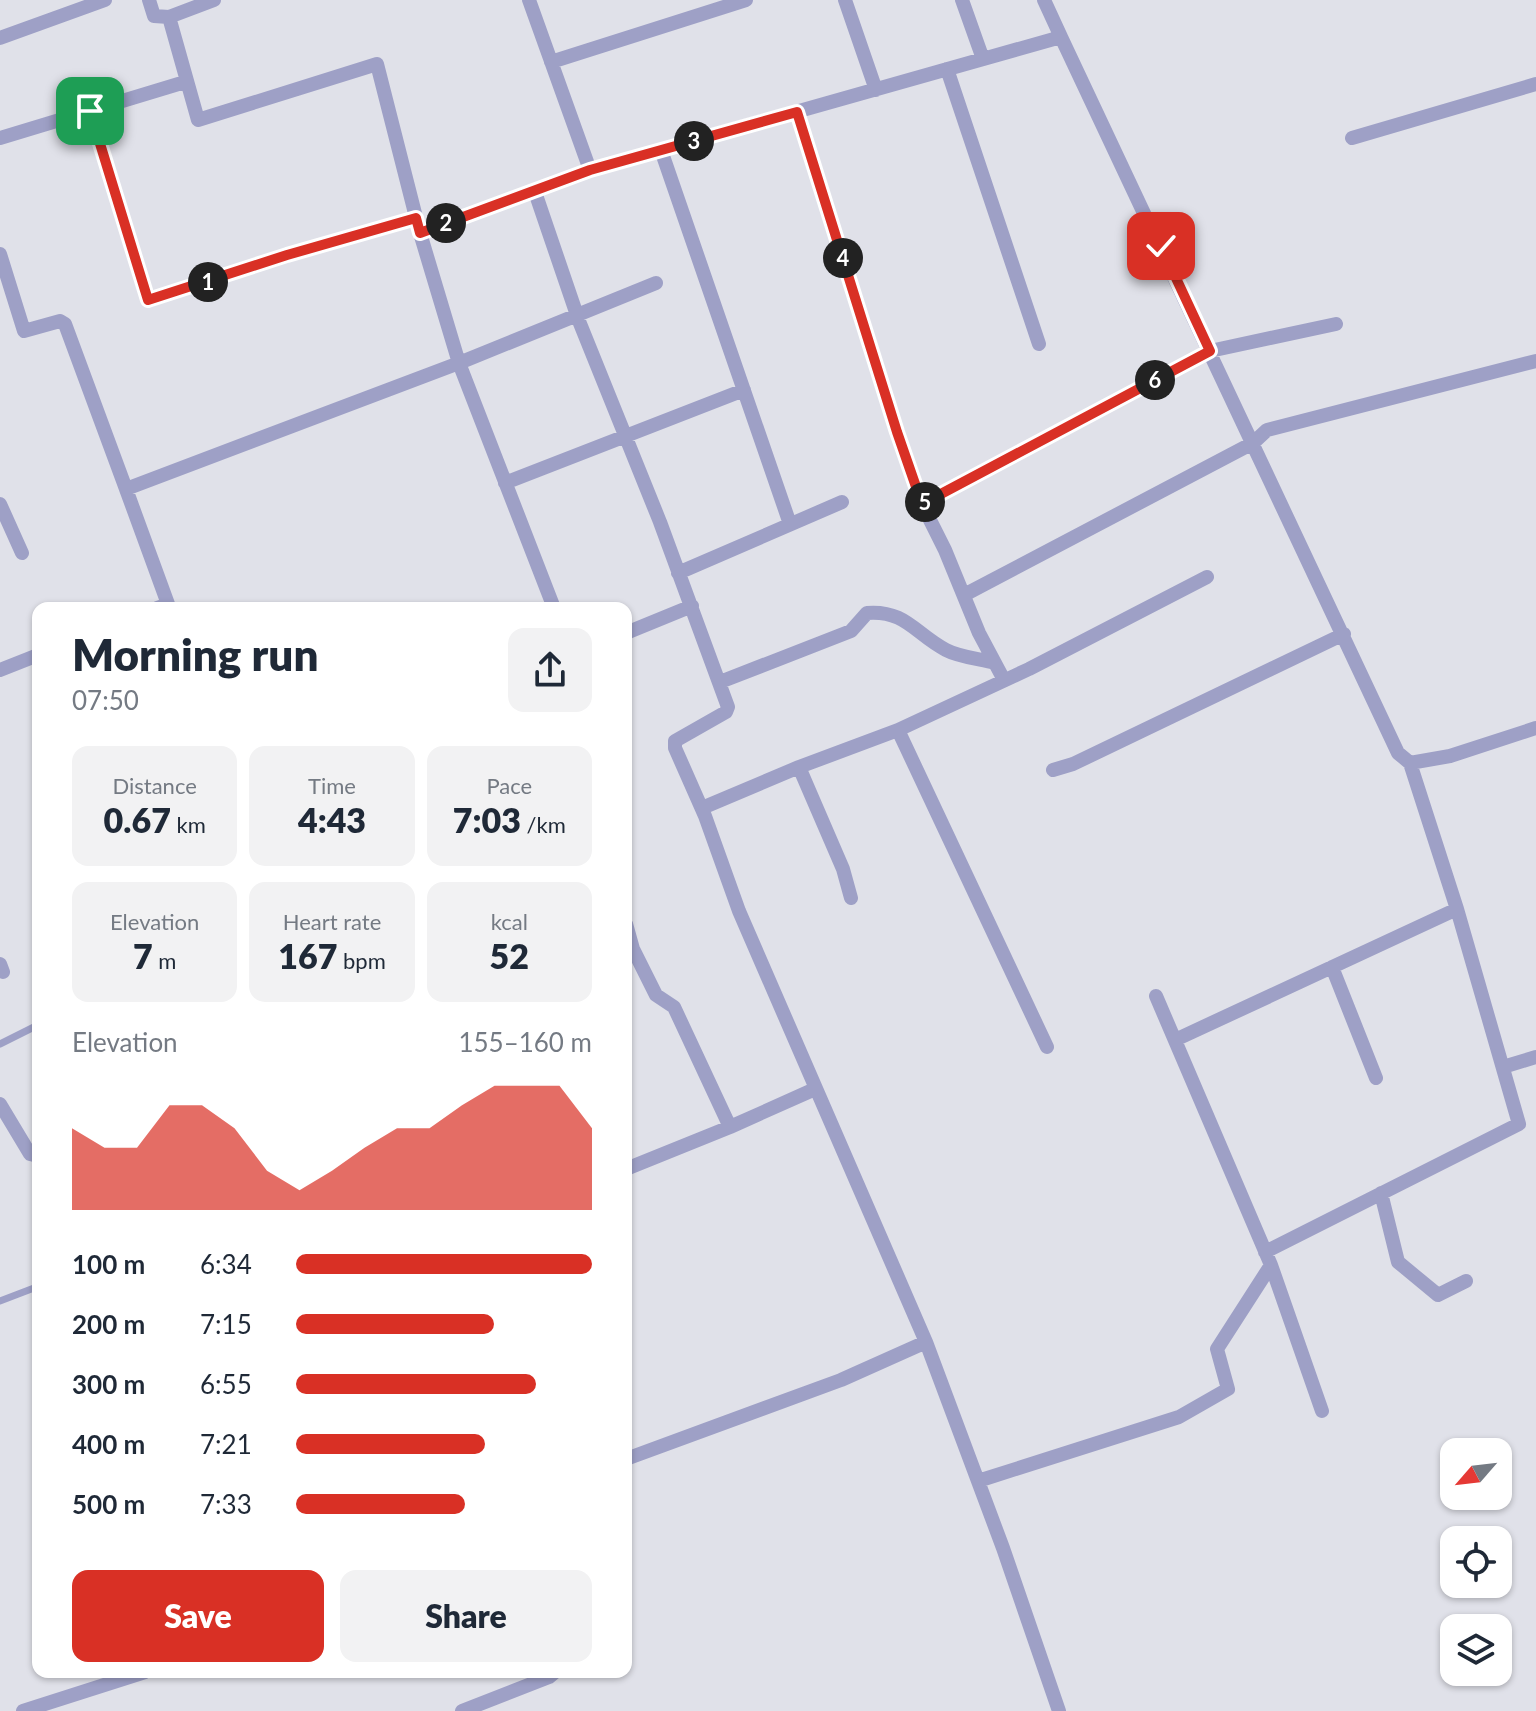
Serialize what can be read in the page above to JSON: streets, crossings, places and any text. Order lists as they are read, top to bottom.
{
  "north": "bottom left",
  "page": {
    "pins": [
      "3",
      "2",
      "4",
      "1",
      "6",
      "5"
    ],
    "heading": ["Morning run", "07:50"],
    "stats": [
      ["Distance", "0.67 km"],
      ["Time", "4:43"],
      ["Pace", "7:03 /km"],
      ["Elevation", "7 m"],
      ["Heart rate", "167 bpm"],
      ["kcal", "52"]
    ],
    "chart": ["Elevation", "155–160 m"],
    "list": [
      {
        "name": "100 m",
        "note": "6:34"
      },
      {
        "name": "200 m",
        "note": "7:15"
      },
      {
        "name": "300 m",
        "note": "6:55"
      },
      {
        "name": "400 m",
        "note": "7:21"
      },
      {
        "name": "500 m",
        "note": "7:33"
      }
    ],
    "buttons": ["Save", "Share"]
  }
}
